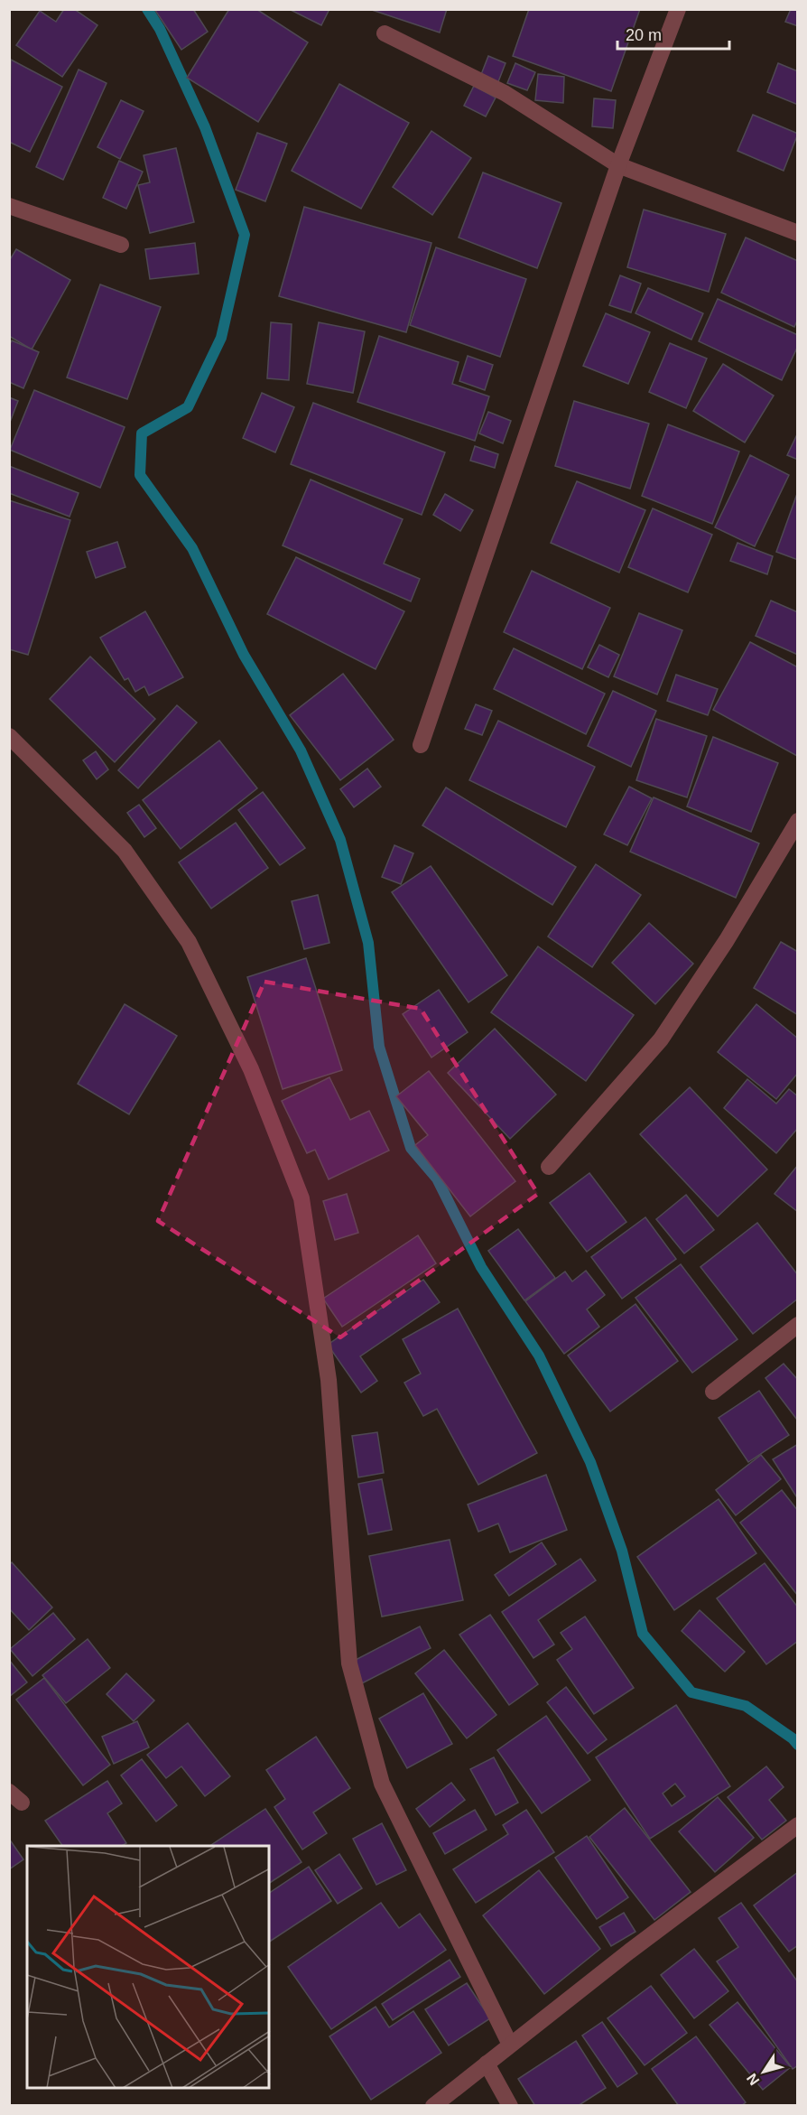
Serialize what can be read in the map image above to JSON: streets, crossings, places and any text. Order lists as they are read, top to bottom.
{
  "scale_bar": "20 m",
  "north": "bottom left"
}
